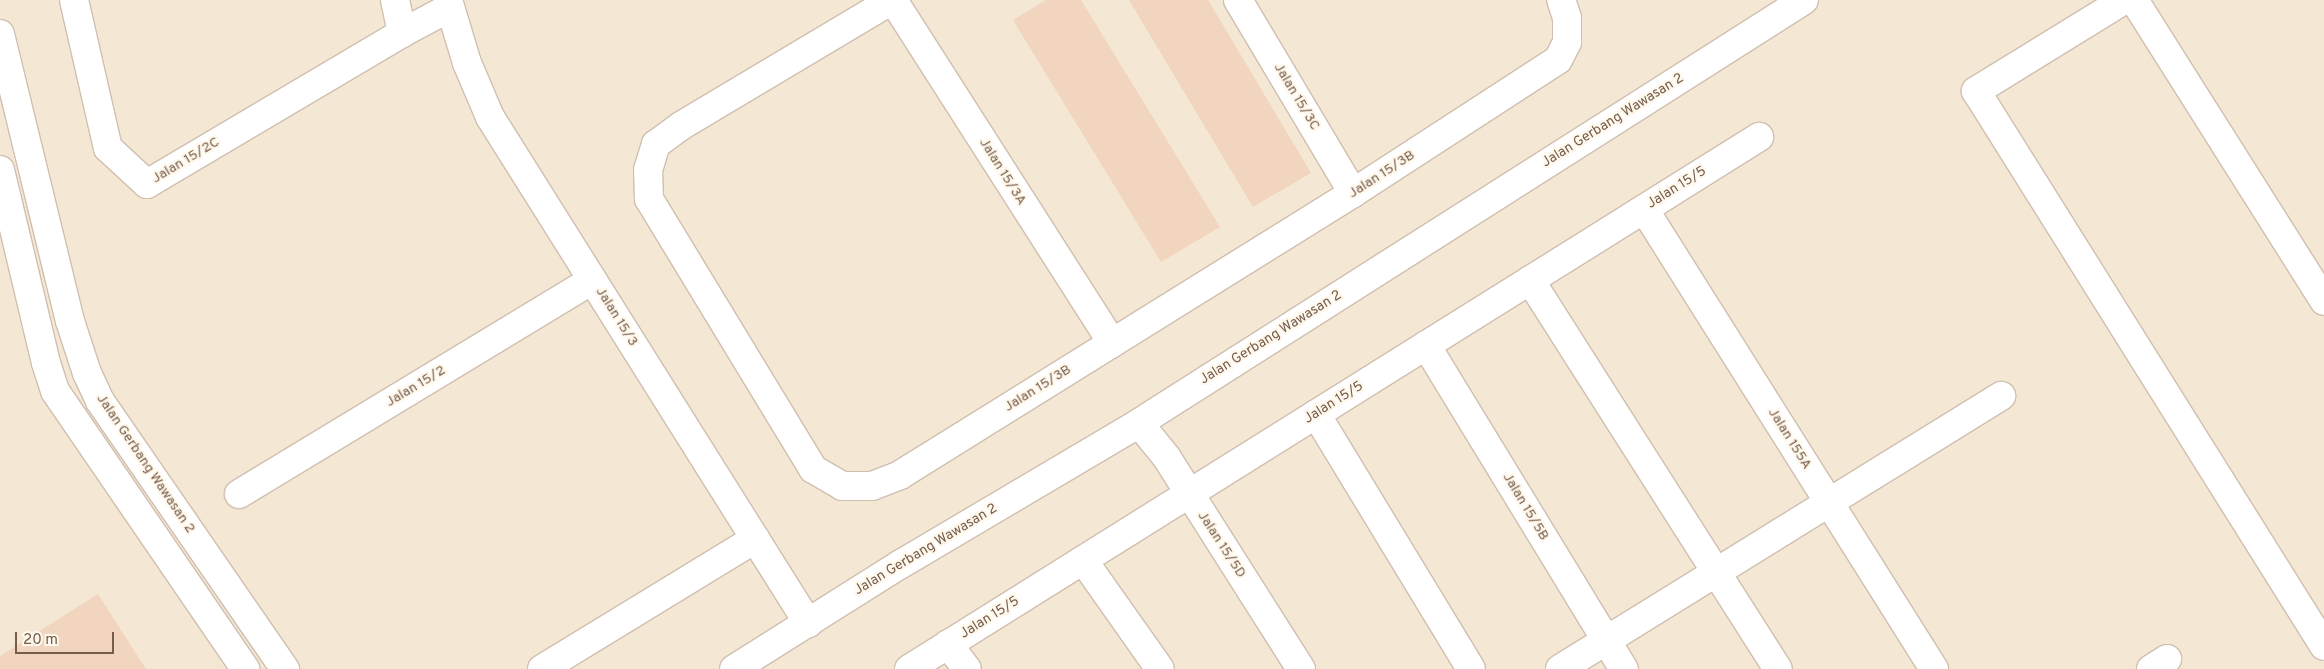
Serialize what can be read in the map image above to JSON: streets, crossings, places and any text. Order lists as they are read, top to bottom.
{
  "streets": {
    "street": [
      "Jalan 15/3C",
      "Jalan Gerbang Wawasan 2",
      "Jalan 15/2C",
      "Jalan 15/3A",
      "Jalan 15/3B",
      "Jalan 15/5",
      "Jalan 15/3",
      "Jalan 15/2",
      "Jalan 155A",
      "Jalan 15/5B",
      "Jalan 15/5D"
    ]
  },
  "crossings": [
    ["Jalan 15/3C", "Jalan 15/3B"],
    ["Jalan Gerbang Wawasan 2", "Jalan 15/3"],
    ["Jalan Gerbang Wawasan 2", "Jalan 15/5D"],
    ["Jalan 15/2C", "Jalan 15/3"],
    ["Jalan 15/3A", "Jalan 15/3B"],
    ["Jalan 15/5", "Jalan 155A"],
    ["Jalan 15/5", "Jalan 15/5B"],
    ["Jalan 15/5", "Jalan 15/5D"],
    ["Jalan 15/3", "Jalan 15/2"]
  ],
  "scale_bar": "20 m"
}
